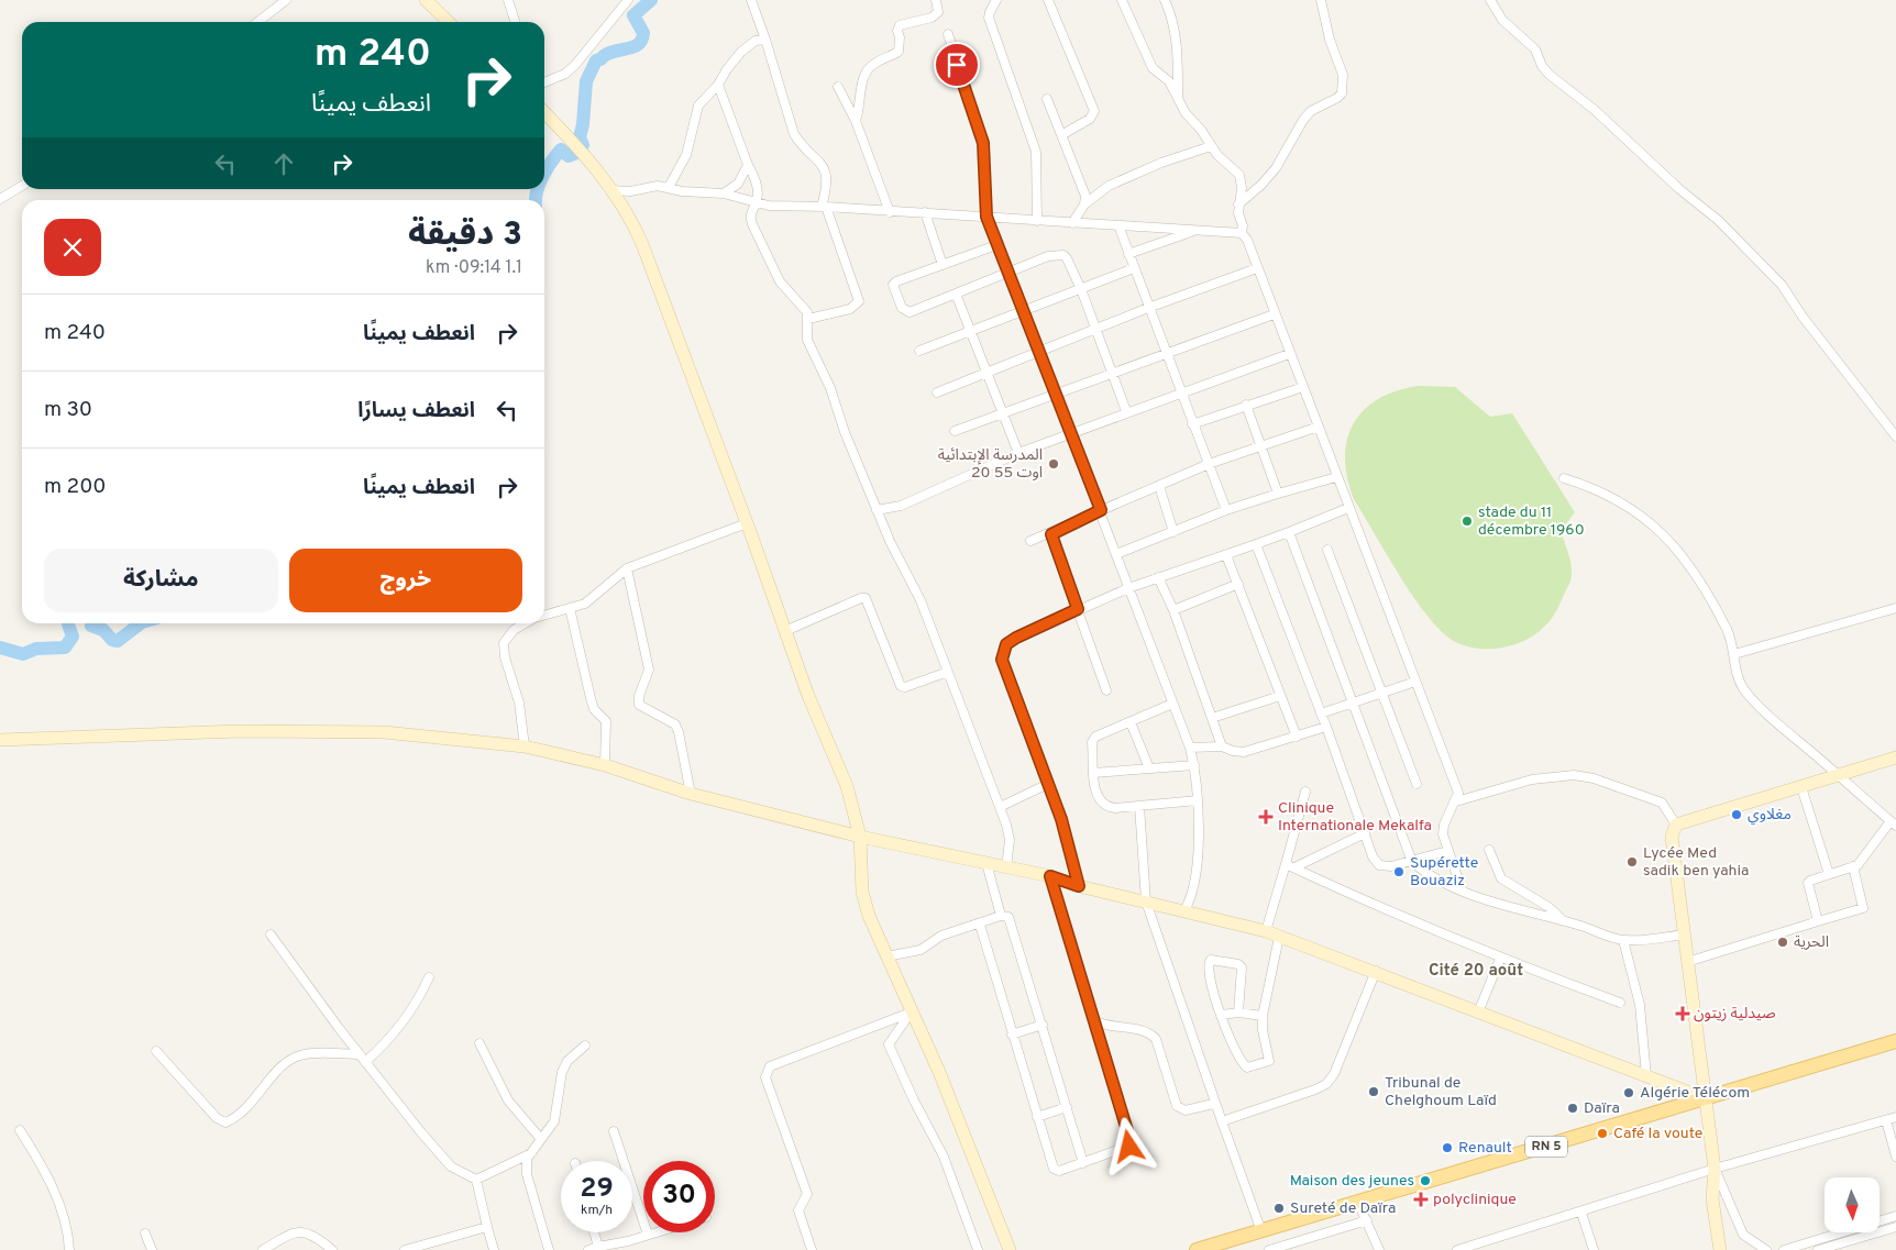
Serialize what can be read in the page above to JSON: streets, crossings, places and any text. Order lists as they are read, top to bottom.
{
  "streets": {
    "main road": ["RN 5"]
  },
  "districts": ["Cité 20 août"],
  "places": {
    "other": [
      "المدرسة الإبتدائية 20 اوت 55",
      "stade du 11 décembre 1960",
      "مغلاوي",
      "Lycée Med sadik ben yahia",
      "Supérette Bouaziz",
      "الحرية",
      "Tribunal de Chelghoum Laïd",
      "Algérie Télécom",
      "Daïra",
      "Café la voute",
      "Renault",
      "Maison des jeunes",
      "Sureté de Daïra"
    ],
    "health": ["Clinique Internationale Mekalfa", "صيدلية زيتون", "polyclinique"]
  },
  "north": "bottom",
  "page": {
    "turn": ["240 m", "انعطف يمينًا"],
    "heading": ["3 دقيقة", "1.1 km · 09:14"],
    "list": [
      {
        "name": "انعطف يمينًا",
        "value": "240 m"
      },
      {
        "name": "انعطف يسارًا",
        "value": "30 m"
      },
      {
        "name": "انعطف يمينًا",
        "value": "200 m"
      }
    ],
    "buttons": ["خروج", "مشاركة"],
    "speed": "29 km/h",
    "limit": "30"
  }
}
